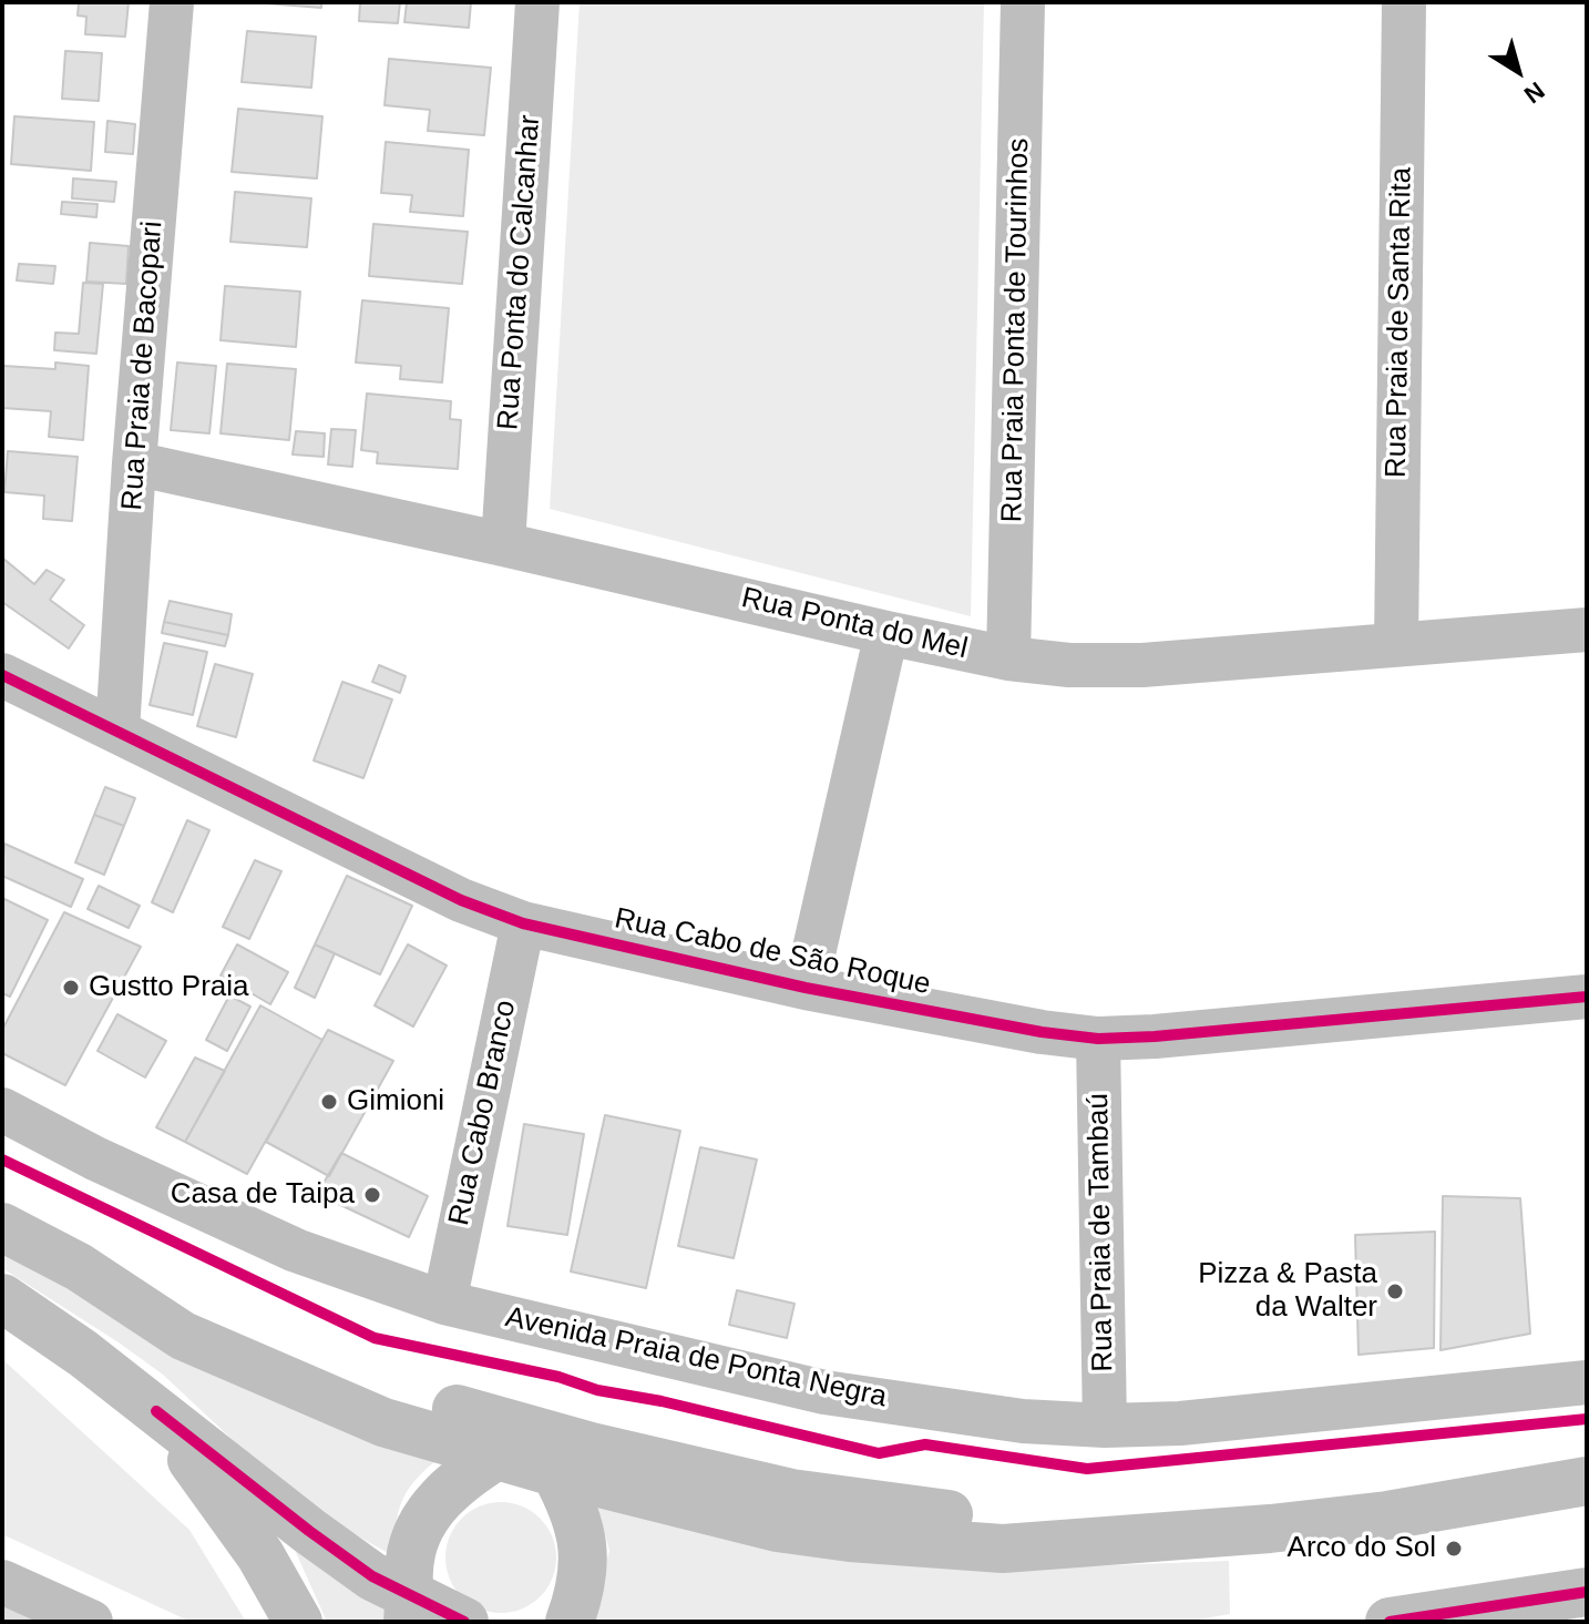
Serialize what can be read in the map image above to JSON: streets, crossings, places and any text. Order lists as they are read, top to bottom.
{
  "streets": {
    "street": [
      "Rua Ponta do Calcanhar",
      "Rua Praia de Santa Rita",
      "Rua Praia Ponta de Tourinhos",
      "Rua Praia de Bacopari",
      "Rua Ponta do Mel",
      "Rua Cabo de São Roque",
      "Rua Cabo Branco",
      "Rua Praia de Tambaú",
      "Avenida Praia de Ponta Negra"
    ]
  },
  "crossings": [
    ["Rua Ponta do Calcanhar", "Rua Ponta do Mel"],
    ["Rua Praia de Santa Rita", "Rua Ponta do Mel"],
    ["Rua Praia Ponta de Tourinhos", "Rua Ponta do Mel"],
    ["Rua Praia de Bacopari", "Rua Ponta do Mel"],
    ["Rua Praia de Bacopari", "Rua Cabo de São Roque"],
    ["Rua Cabo de São Roque", "Rua Cabo Branco"],
    ["Rua Cabo de São Roque", "Rua Praia de Tambaú"],
    ["Rua Cabo Branco", "Avenida Praia de Ponta Negra"],
    ["Rua Praia de Tambaú", "Avenida Praia de Ponta Negra"]
  ],
  "places": [
    "Gustto Praia",
    "Gimioni",
    "Casa de Taipa",
    "Pizza & Pasta da Walter",
    "Arco do Sol"
  ],
  "north": "bottom right"
}
